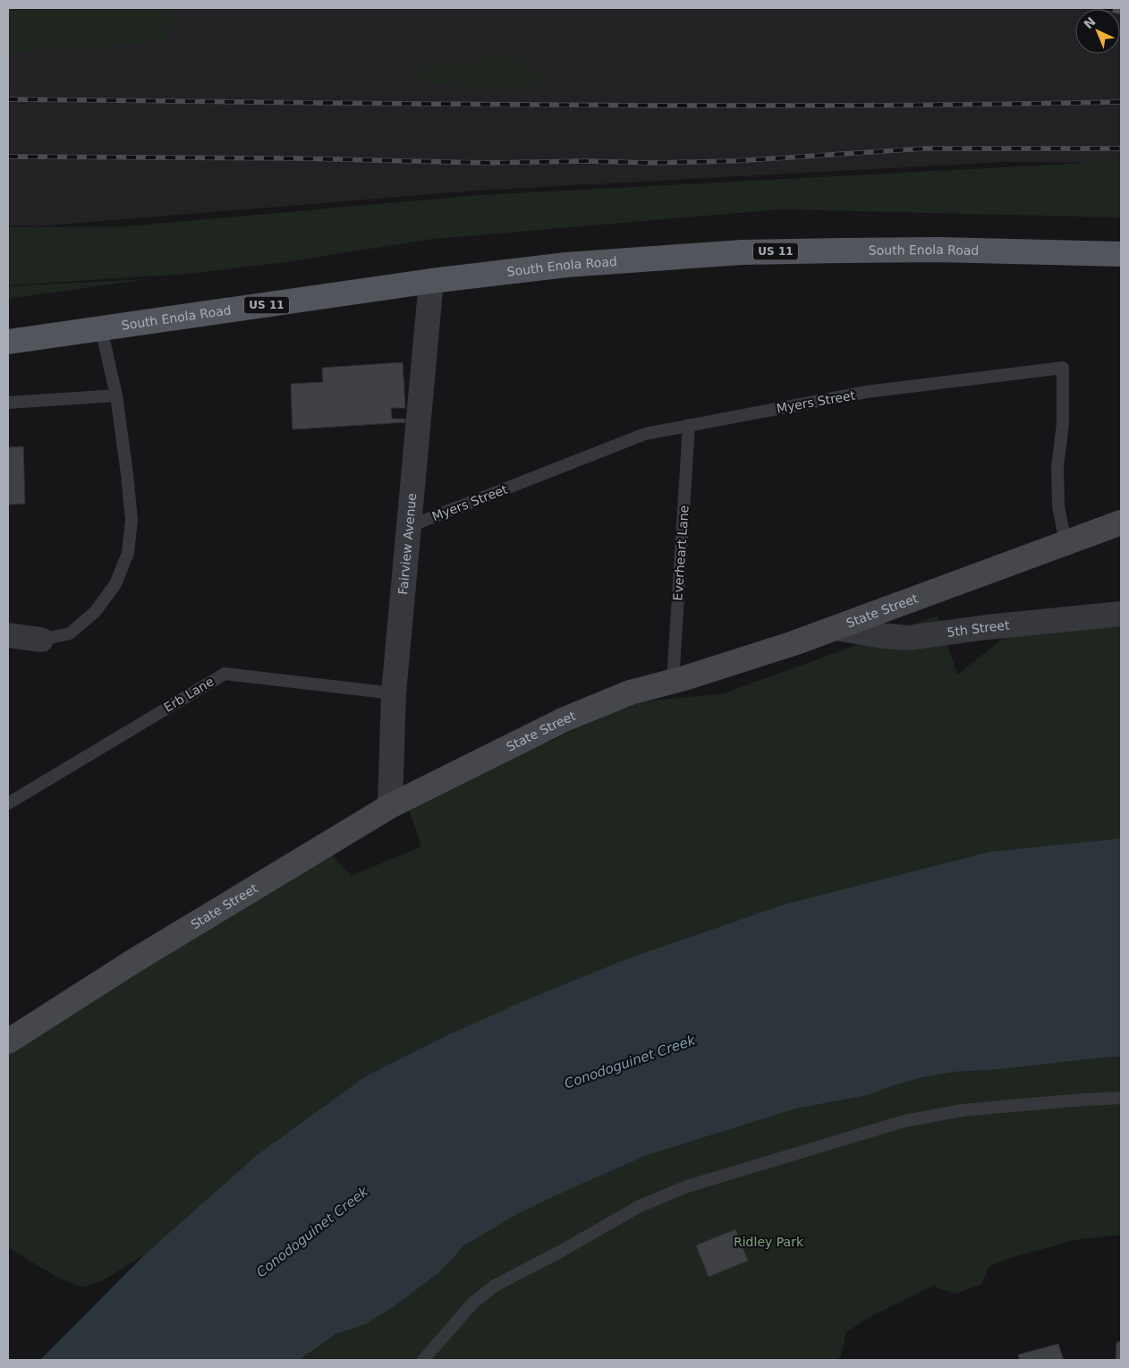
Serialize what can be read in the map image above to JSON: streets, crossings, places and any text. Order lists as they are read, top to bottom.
{
  "streets": {
    "main road": ["South Enola Road", "US 11", "State Street"],
    "street": ["Fairview Avenue", "5th Street"],
    "lane": ["Myers Street", "Everheart Lane", "Erb Lane"]
  },
  "crossings": [
    ["South Enola Road", "Fairview Avenue"],
    ["Myers Street", "Fairview Avenue"],
    ["Myers Street", "Everheart Lane"],
    ["Myers Street", "State Street"],
    ["Fairview Avenue", "State Street"],
    ["Fairview Avenue", "Erb Lane"],
    ["Everheart Lane", "State Street"],
    ["State Street", "5th Street"]
  ],
  "water": ["Conodoguinet Creek"],
  "parks": ["Ridley Park"],
  "north": "top left"
}
